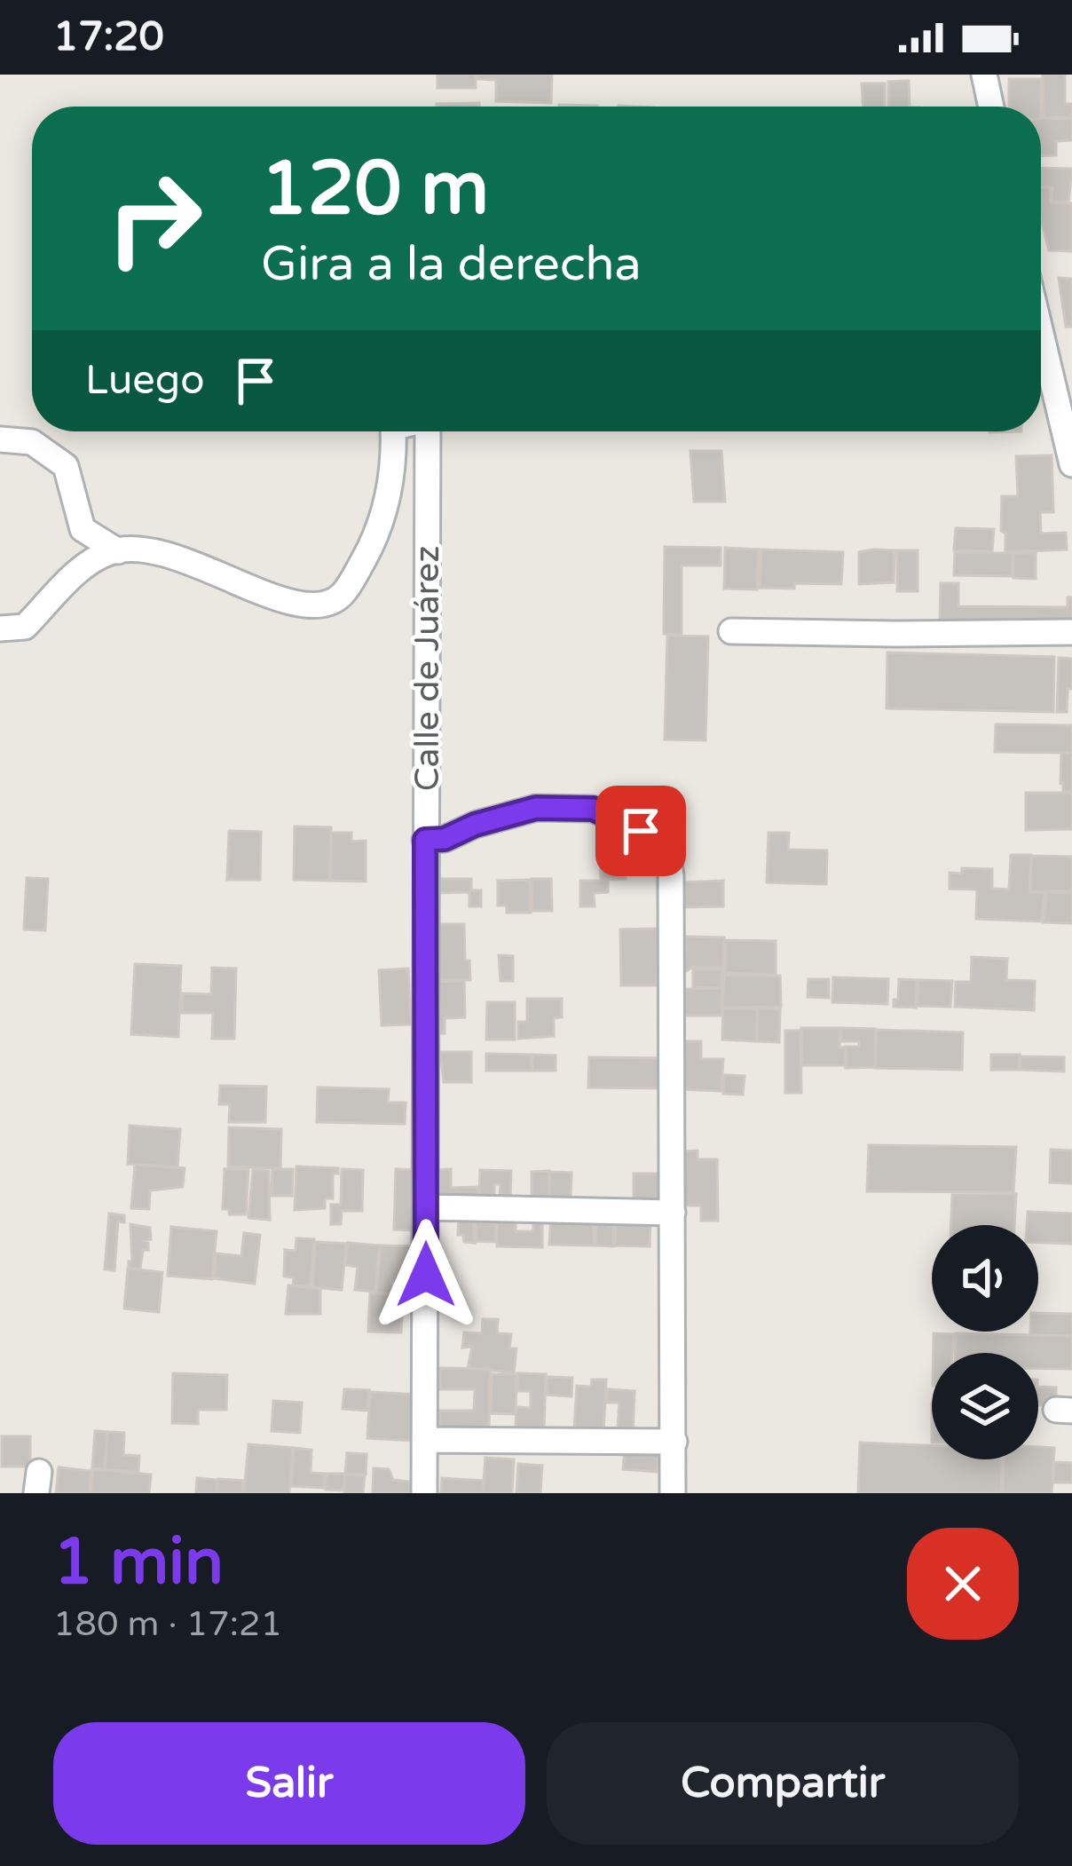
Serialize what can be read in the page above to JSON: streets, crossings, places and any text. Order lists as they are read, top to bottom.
{
  "streets": {
    "street": ["Calle de Juárez"]
  },
  "page": {
    "status": "17:20",
    "turn": ["120 m", "Gira a la derecha"],
    "then": "Luego",
    "heading": ["1 min", "180 m · 17:21"],
    "buttons": ["Salir", "Compartir"]
  }
}
